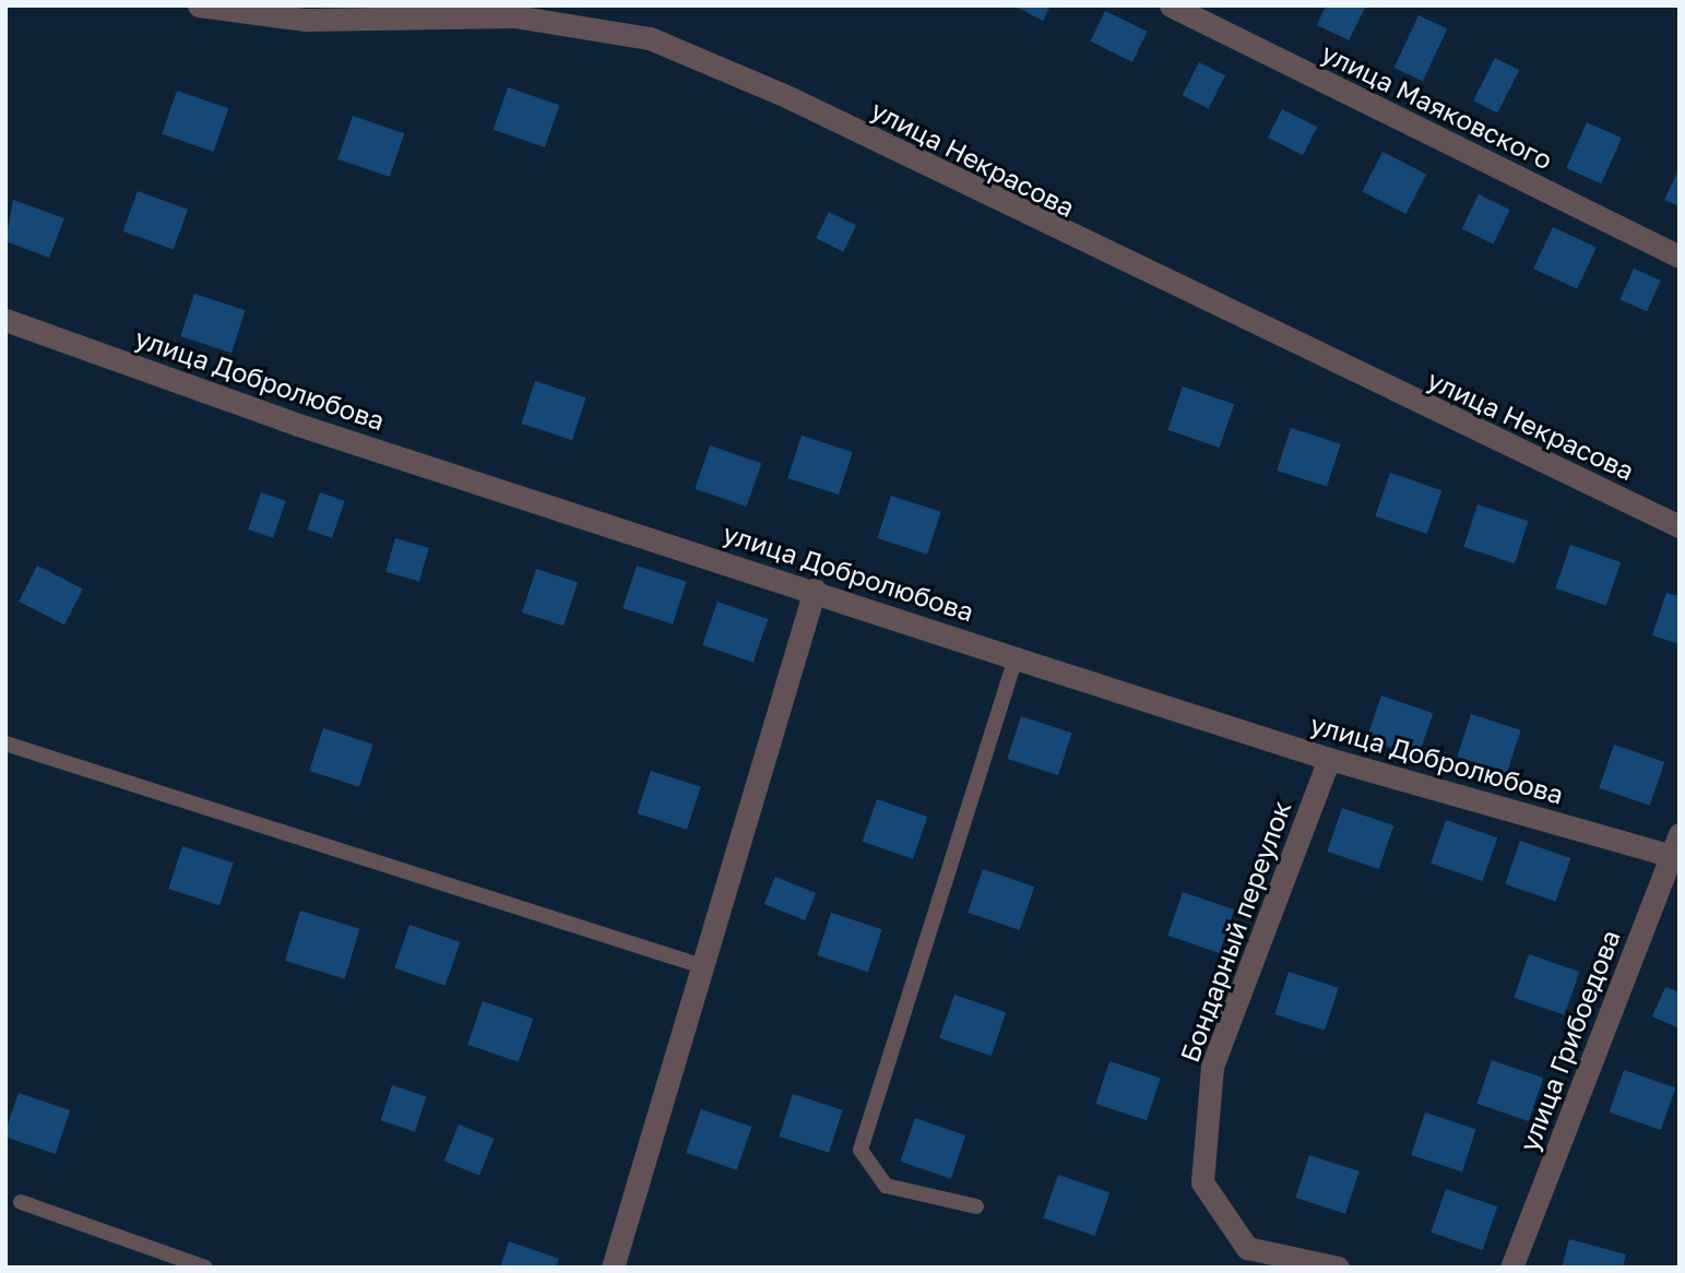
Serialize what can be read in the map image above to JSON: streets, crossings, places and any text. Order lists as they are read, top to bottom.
{
  "streets": {
    "street": [
      "улица Маяковского",
      "улица Некрасова",
      "улица Добролюбова",
      "Бондарный переулок",
      "улица Грибоедова"
    ]
  },
  "crossings": [
    ["улица Добролюбова", "Бондарный переулок"],
    ["улица Добролюбова", "улица Грибоедова"]
  ]
}
